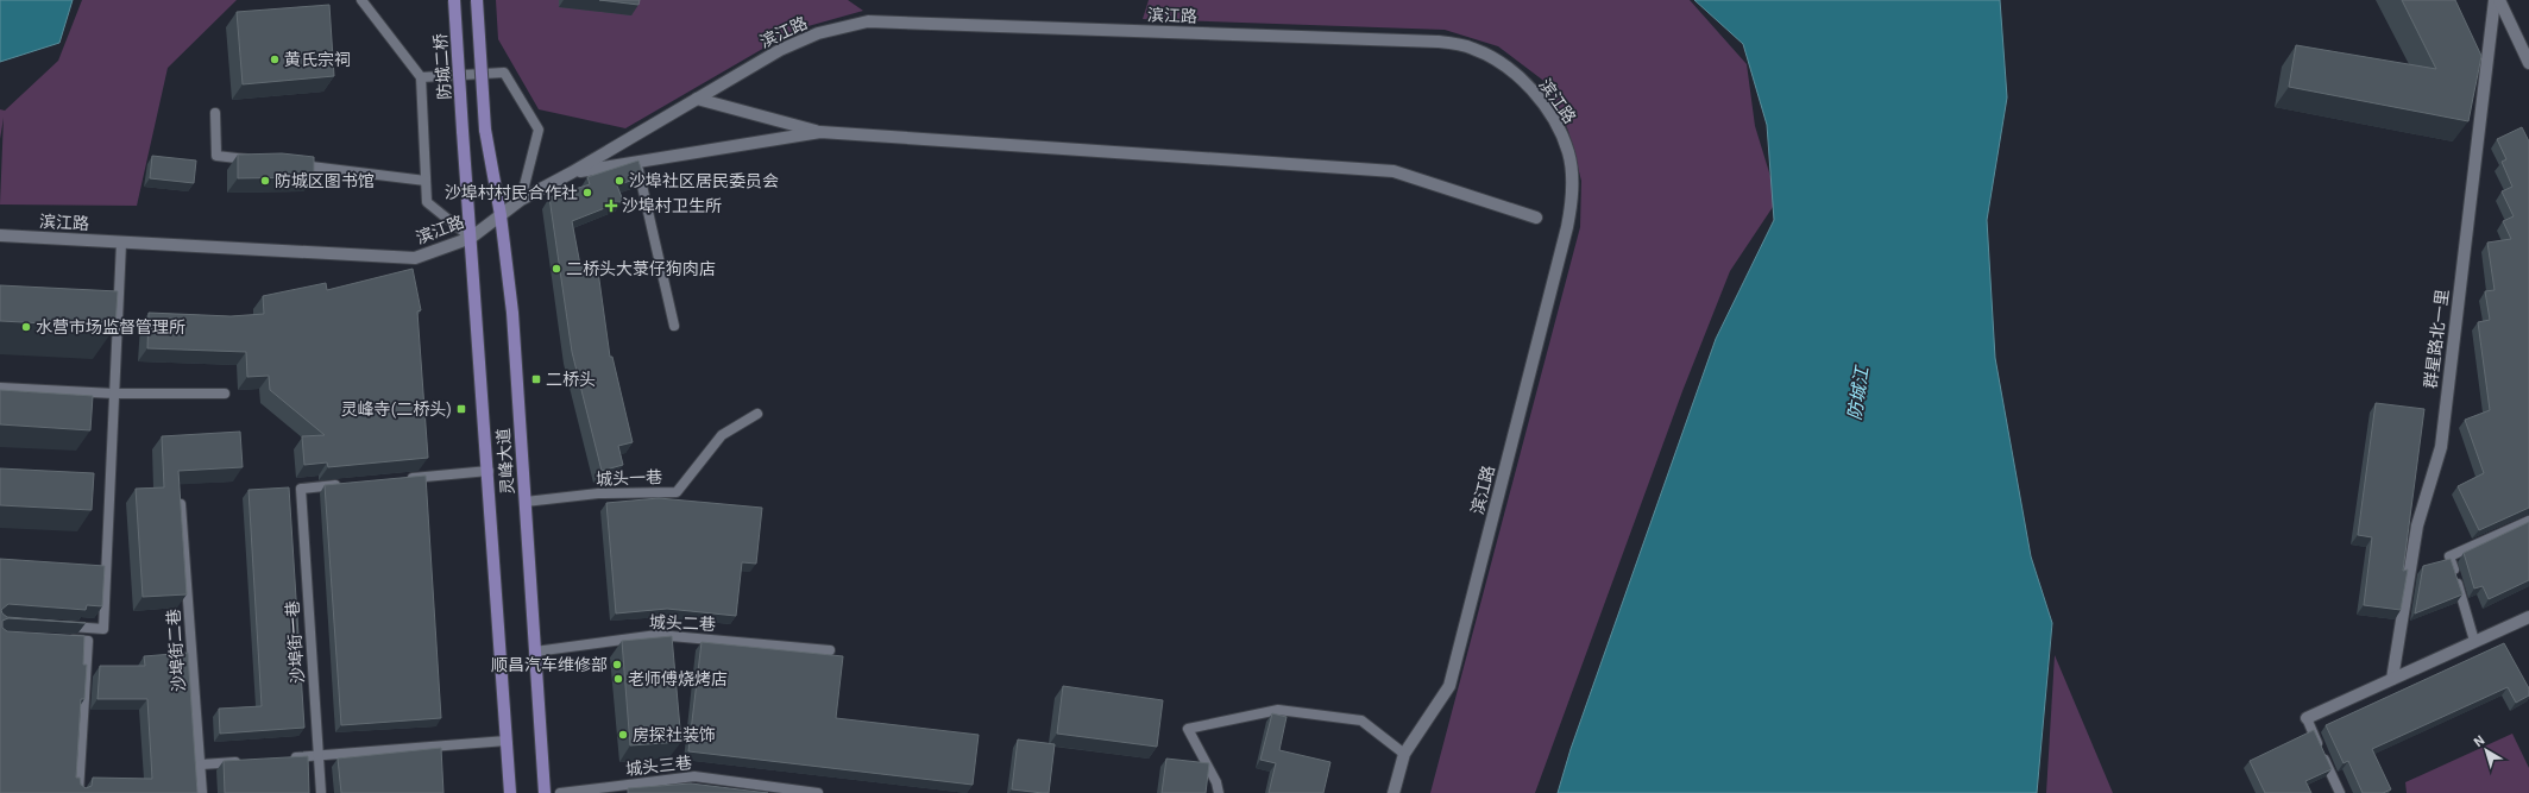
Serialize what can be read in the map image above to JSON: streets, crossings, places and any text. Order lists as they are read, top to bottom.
{
  "streets": {
    "main road": ["防城二桥", "灵峰大道"],
    "street": ["滨江路", "群星路北一里"],
    "lane": [
      "城头一巷",
      "城头二巷",
      "沙埠街一巷",
      "沙埠街二巷",
      "城头三巷"
    ]
  },
  "crossings": [
    ["滨江路", "灵峰大道"],
    ["防城二桥", "灵峰大道"],
    ["灵峰大道", "城头一巷"],
    ["灵峰大道", "城头二巷"]
  ],
  "water": ["防城江"],
  "places": {
    "other": [
      "黄氏宗祠",
      "防城区图书馆",
      "沙埠社区居民委员会",
      "沙埠村村民合作社",
      "二桥头大菉仔狗肉店",
      "水营市场监督管理所",
      "顺昌汽车维修部",
      "老师傅烧烤店",
      "房探社装饰"
    ],
    "health": ["沙埠村卫生所"],
    "transit": ["二桥头", "灵峰寺(二桥头)"]
  },
  "north": "top left"
}
